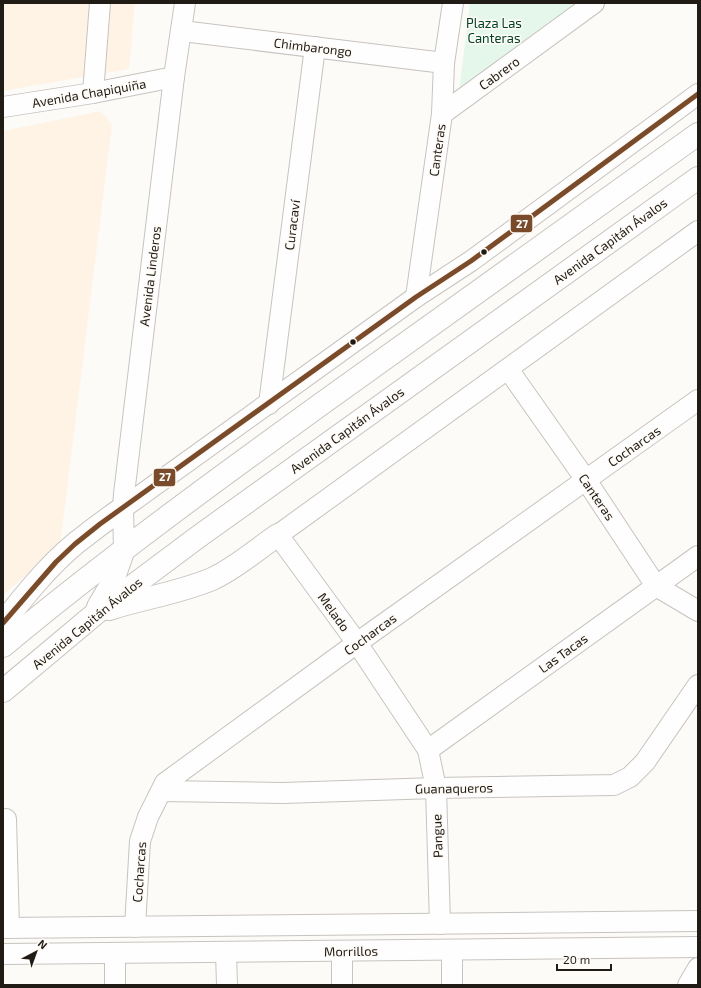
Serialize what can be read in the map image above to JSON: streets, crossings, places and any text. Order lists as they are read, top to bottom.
{
  "streets": {
    "highway": ["Avenida Capitán Ávalos"],
    "street": [
      "Chimbarongo",
      "Cabrero",
      "Avenida Chapiquiña",
      "Canteras",
      "Curacaví",
      "Avenida Linderos",
      "Cocharcas",
      "Melado",
      "Las Tacas",
      "Guanaqueros",
      "Pangue",
      "Morrillos"
    ]
  },
  "crossings": [
    ["Chimbarongo", "Canteras"],
    ["Chimbarongo", "Curacaví"],
    ["Chimbarongo", "Avenida Linderos"],
    ["Cabrero", "Canteras"],
    ["Avenida Chapiquiña", "Avenida Linderos"],
    ["Canteras", "Cocharcas"],
    ["Canteras", "Las Tacas"],
    ["Cocharcas", "Melado"],
    ["Cocharcas", "Guanaqueros"],
    ["Cocharcas", "Morrillos"],
    ["Melado", "Las Tacas"],
    ["Melado", "Pangue"],
    ["Las Tacas", "Pangue"],
    ["Guanaqueros", "Pangue"],
    ["Pangue", "Morrillos"]
  ],
  "parks": ["Plaza Las Canteras"],
  "lines": ["transit line 27"],
  "scale_bar": "20 m",
  "north": "top right"
}
